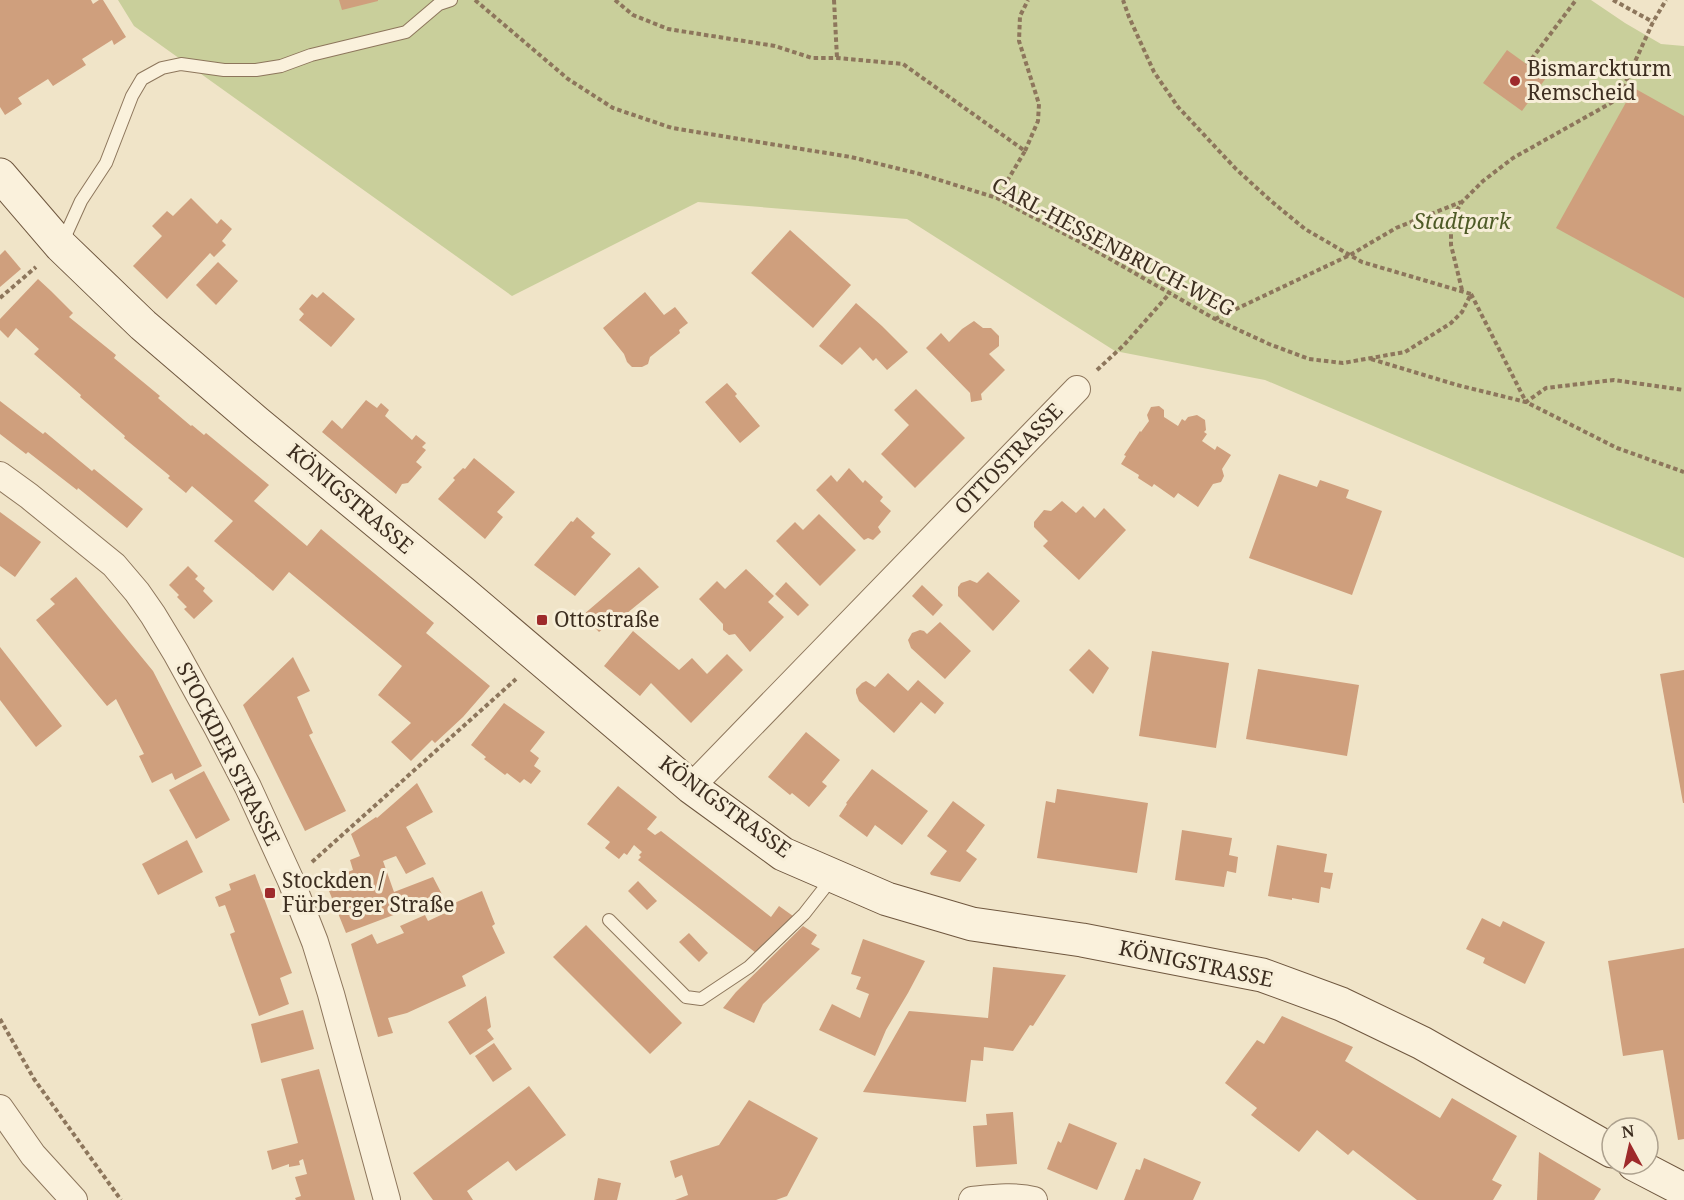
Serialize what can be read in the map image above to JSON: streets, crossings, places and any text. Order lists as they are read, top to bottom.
{
  "streets": {
    "main road": ["KÖNIGSTRASSE"],
    "street": ["OTTOSTRASSE", "STOCKDER STRASSE"],
    "path": ["CARL-HESSENBRUCH-WEG"]
  },
  "crossings": [
    ["OTTOSTRASSE", "KÖNIGSTRASSE"]
  ],
  "parks": ["Stadtpark"],
  "places": {
    "other": ["Bismarckturm Remscheid"],
    "transit": ["Ottostraße", "Stockden / Fürberger Straße"]
  },
  "north": "top"
}
